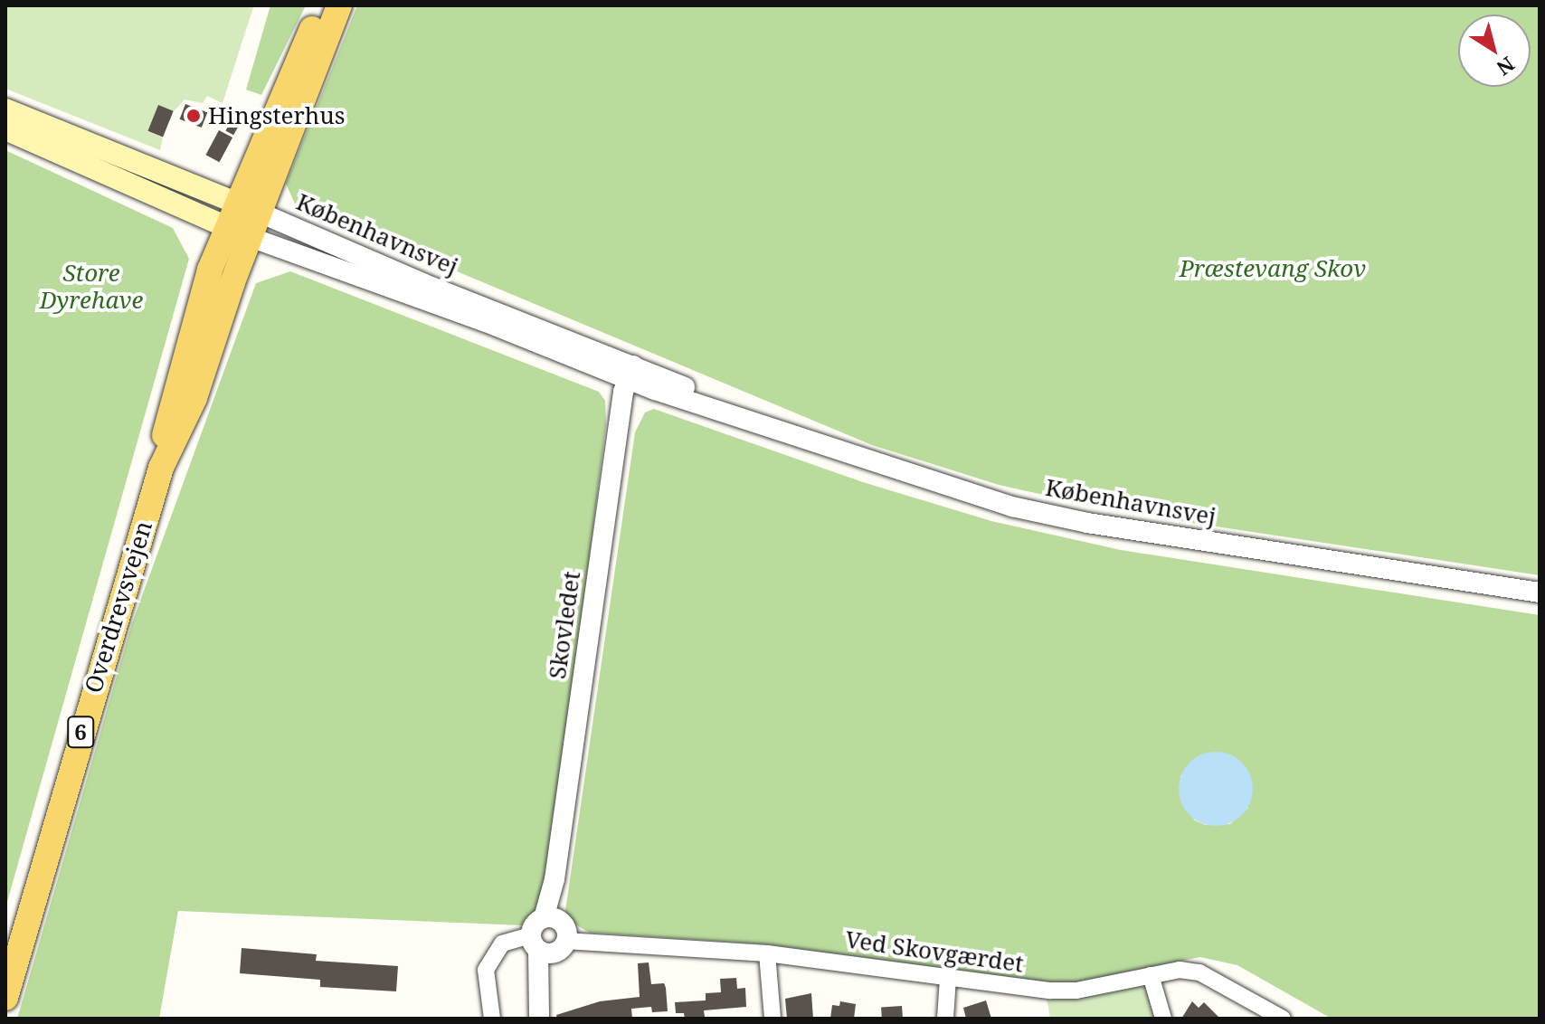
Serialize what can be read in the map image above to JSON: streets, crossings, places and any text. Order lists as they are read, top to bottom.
{
  "streets": {
    "main road": ["Københavnsvej", "Overdrevsvejen", "6"],
    "street": ["Skovledet", "Ved Skovgærdet"]
  },
  "crossings": [
    ["Københavnsvej", "Overdrevsvejen"],
    ["Københavnsvej", "Skovledet"]
  ],
  "parks": ["Præstevang Skov", "Store Dyrehave"],
  "places": ["Hingsterhus"],
  "north": "bottom right"
}
